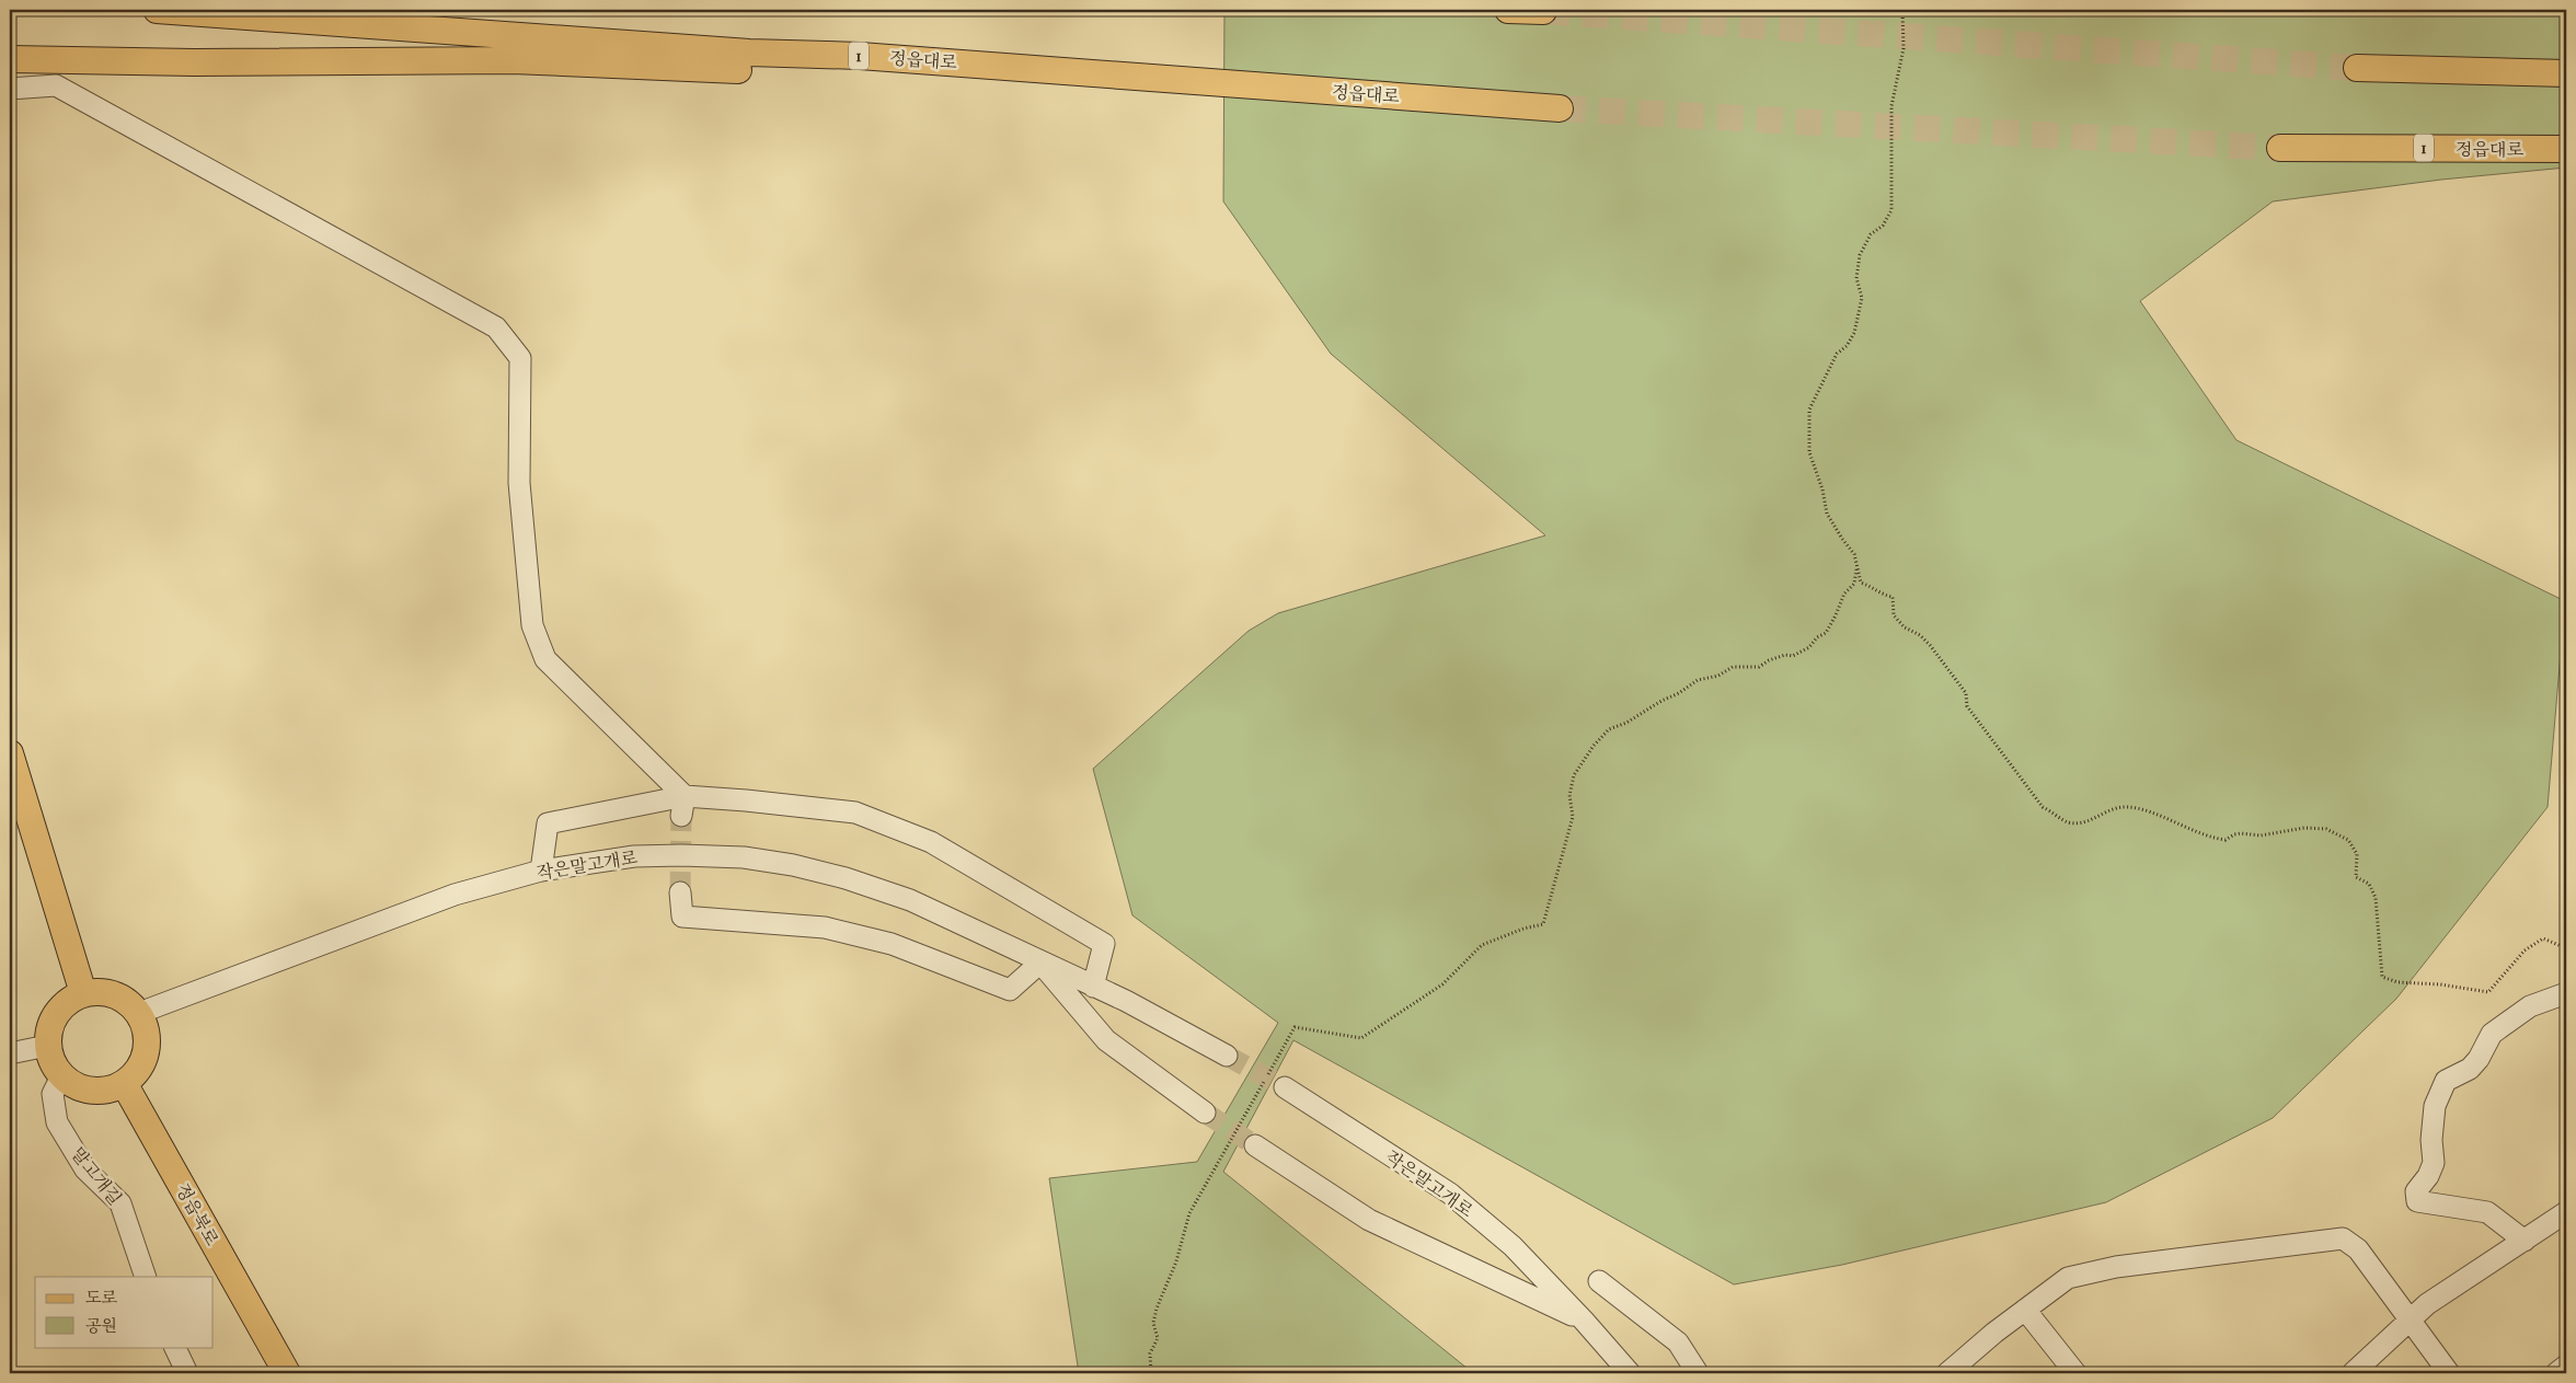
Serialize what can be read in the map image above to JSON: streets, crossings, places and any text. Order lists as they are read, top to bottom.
{
  "streets": {
    "main road": ["1", "정읍대로", "정읍북로"],
    "street": ["작은말고개로", "말고개길"]
  },
  "crossings": [
    ["작은말고개로", "말고개길"],
    ["작은말고개로", "정읍북로"],
    ["말고개길", "정읍북로"]
  ],
  "legend": ["도로", "공원"]
}
